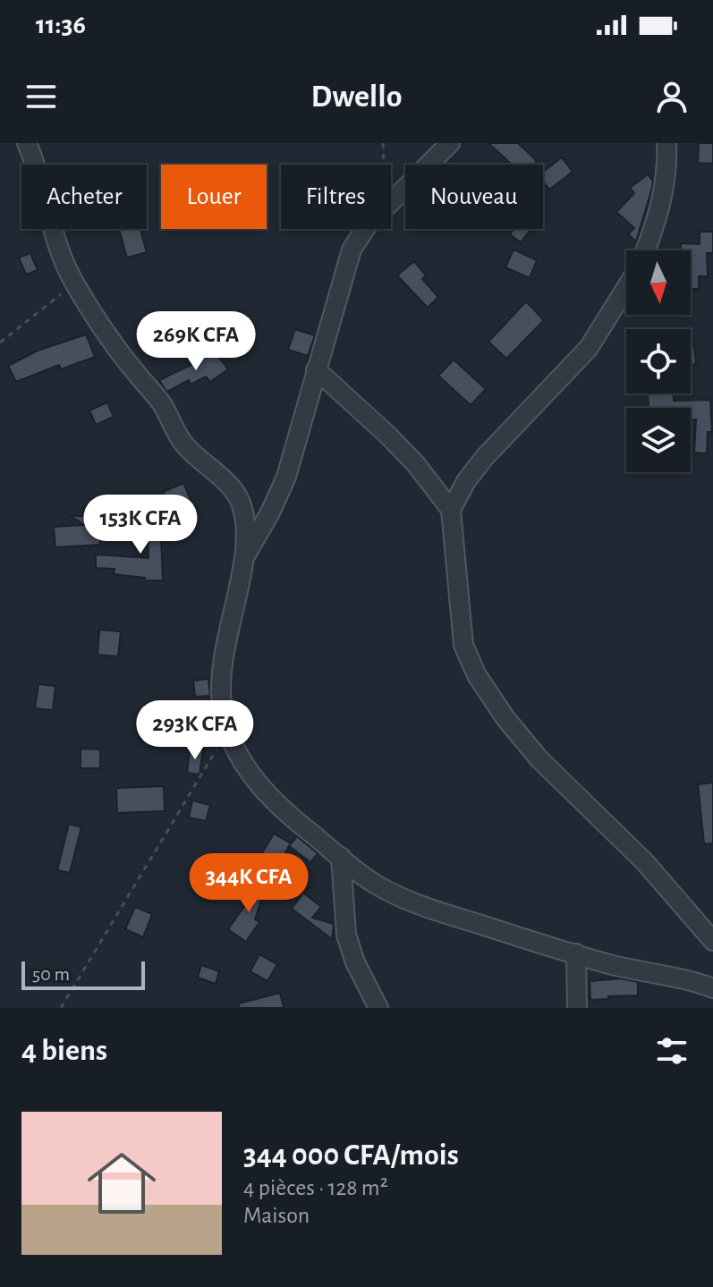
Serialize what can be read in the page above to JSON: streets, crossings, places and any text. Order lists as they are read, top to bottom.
{
  "scale_bar": "50 m",
  "north": "bottom",
  "page": {
    "status": "11:36",
    "header": "Dwello",
    "chip": [
      "Acheter",
      "Louer",
      "Filtres",
      "Nouveau"
    ],
    "price": [
      "269K CFA",
      "153K CFA",
      "293K CFA",
      "344K CFA"
    ],
    "scale": "50 m",
    "heading": "4 biens",
    "list": [
      {
        "name": "344 000 CFA/mois",
        "note": "4 pièces · 128 m² · Maison"
      }
    ]
  }
}
